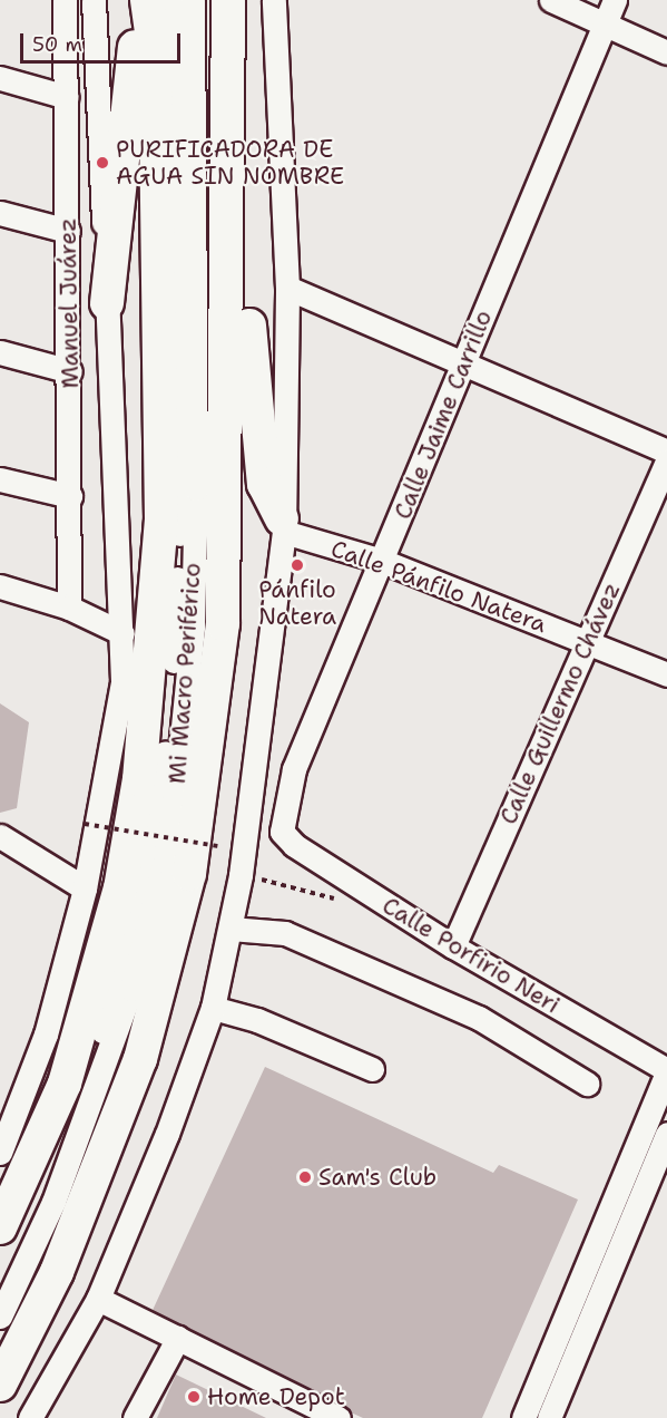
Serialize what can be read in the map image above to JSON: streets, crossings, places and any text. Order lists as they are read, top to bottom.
{
  "streets": {
    "street": [
      "Manuel Juárez",
      "Calle Jaime Carrillo",
      "Calle Pánfilo Natera",
      "Mi Macro Periférico",
      "Calle Guillermo Chávez",
      "Calle Porfirio Neri"
    ]
  },
  "crossings": [
    ["Calle Jaime Carrillo", "Calle Pánfilo Natera"],
    ["Calle Jaime Carrillo", "Calle Porfirio Neri"],
    ["Calle Pánfilo Natera", "Calle Guillermo Chávez"],
    ["Calle Guillermo Chávez", "Calle Porfirio Neri"]
  ],
  "places": [
    "PURIFICADORA DE AGUA SIN NOMBRE",
    "Pánfilo Natera",
    "Sam's Club",
    "Home Depot"
  ],
  "scale_bar": "50 m"
}
